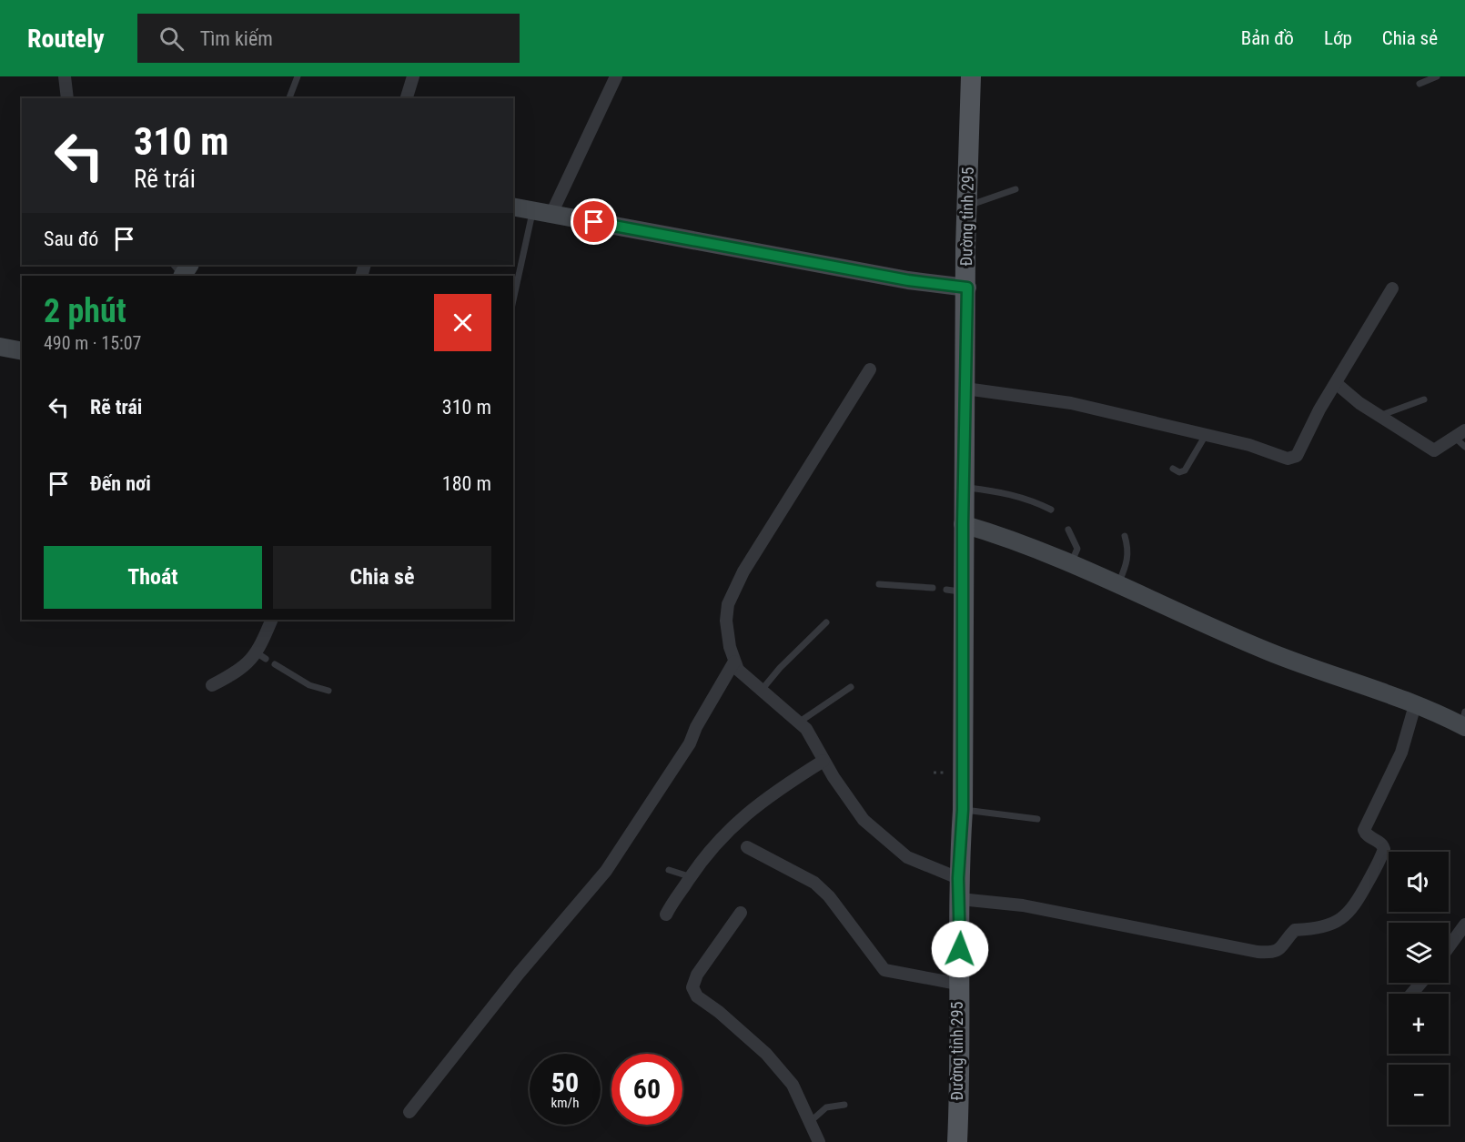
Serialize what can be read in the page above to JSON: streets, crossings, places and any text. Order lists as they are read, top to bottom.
{
  "streets": {
    "main road": ["Đường tỉnh 295"]
  },
  "page": {
    "header": "Routely",
    "search": "Tìm kiếm",
    "nav": ["Bản đồ", "Lớp", "Chia sẻ"],
    "turn": ["310 m", "Rẽ trái"],
    "then": "Sau đó",
    "heading": ["2 phút", "490 m · 15:07"],
    "list": [
      {
        "name": "Rẽ trái",
        "value": "310 m"
      },
      {
        "name": "Đến nơi",
        "value": "180 m"
      }
    ],
    "buttons": ["Thoát", "Chia sẻ"],
    "map_buttons": ["+", "−"],
    "speed": "50 km/h",
    "limit": "60"
  }
}
